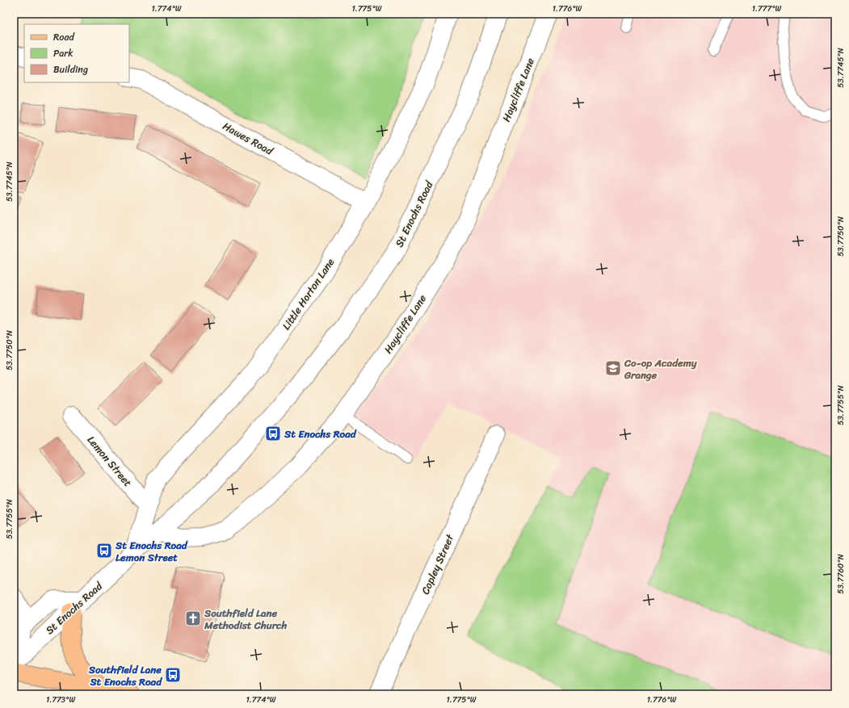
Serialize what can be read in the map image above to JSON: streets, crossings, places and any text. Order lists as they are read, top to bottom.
{
  "streets": {
    "street": [
      "Haycliffe Lane",
      "Hawes Road",
      "St Enochs Road",
      "Little Horton Lane",
      "Lemon Street",
      "Copley Street"
    ]
  },
  "crossings": [
    ["Haycliffe Lane", "St Enochs Road"],
    ["Hawes Road", "Little Horton Lane"],
    ["St Enochs Road", "Little Horton Lane"],
    ["Little Horton Lane", "Lemon Street"]
  ],
  "places": {
    "school or university": ["Co-op Academy Grange"],
    "bus stop": ["St Enochs Road", "St Enochs Road Lemon Street", "Southfield Lane St Enochs Road"],
    "church": ["Southfield Lane Methodist Church"]
  },
  "legend": ["Road", "Park", "Building"],
  "coordinates": [
    "1.774°W",
    "1.775°W",
    "1.776°W",
    "1.777°W",
    "53.7745°N",
    "53.7750°N",
    "53.7755°N",
    "53.7760°N",
    "1.773°W"
  ]
}
